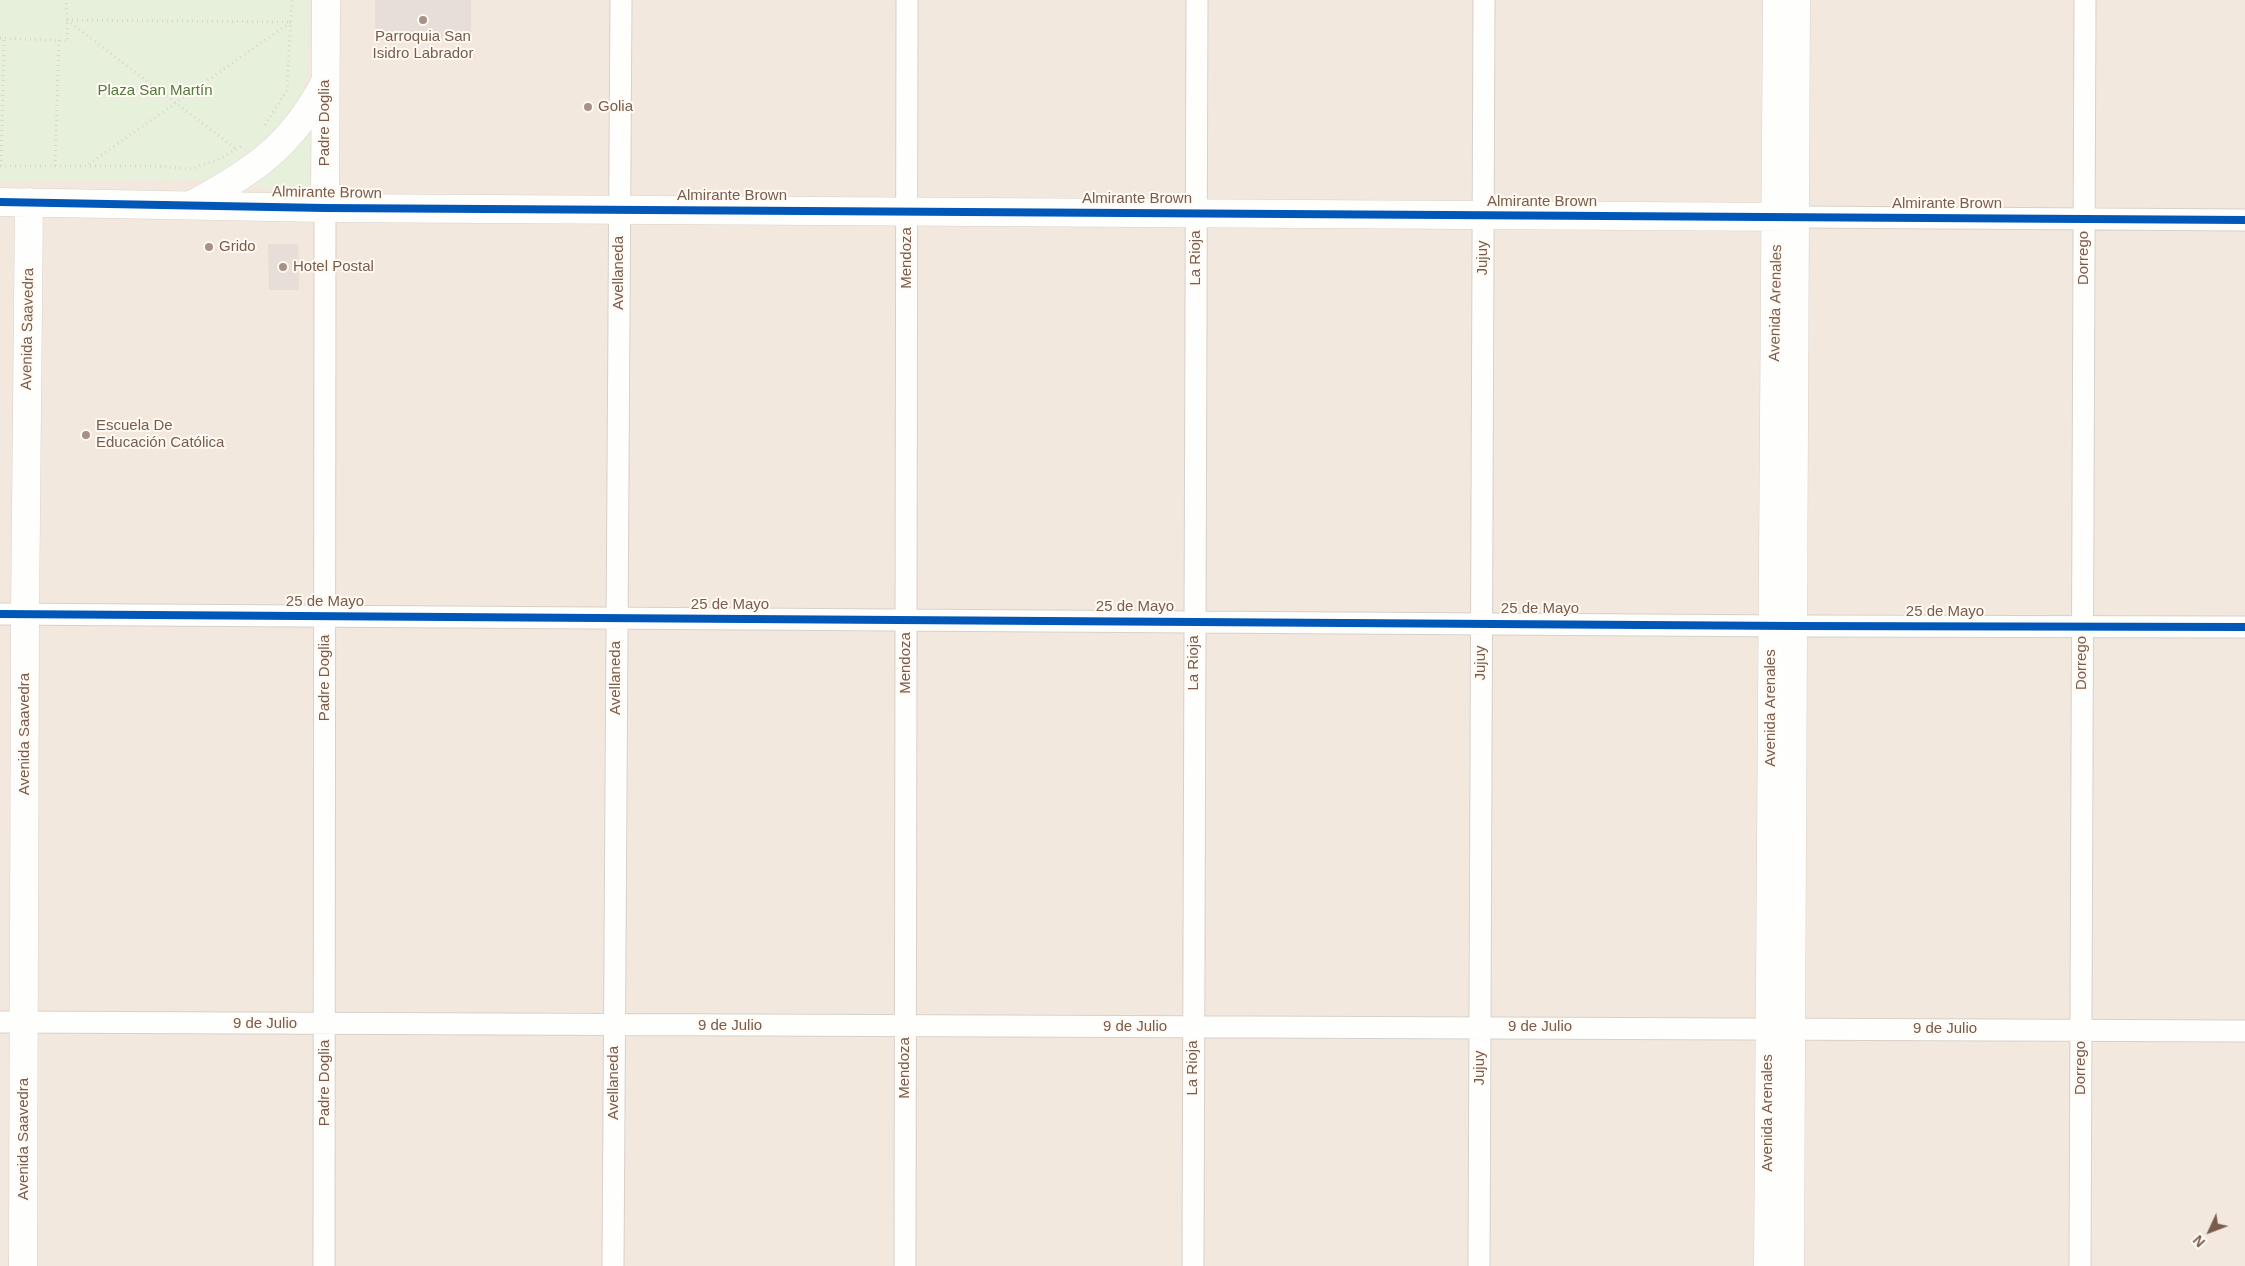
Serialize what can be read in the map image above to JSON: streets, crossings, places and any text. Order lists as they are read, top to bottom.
{
  "streets": {
    "street": [
      "Padre Doglia",
      "Almirante Brown",
      "Mendoza",
      "La Rioja",
      "Jujuy",
      "Dorrego",
      "Avellaneda",
      "Avenida Arenales",
      "Avenida Saavedra",
      "25 de Mayo",
      "9 de Julio"
    ]
  },
  "crossings": [
    ["Padre Doglia", "Almirante Brown"],
    ["Padre Doglia", "25 de Mayo"],
    ["Padre Doglia", "9 de Julio"],
    ["Almirante Brown", "Mendoza"],
    ["Almirante Brown", "La Rioja"],
    ["Almirante Brown", "Jujuy"],
    ["Almirante Brown", "Dorrego"],
    ["Almirante Brown", "Avellaneda"],
    ["Almirante Brown", "Avenida Arenales"],
    ["Almirante Brown", "Avenida Saavedra"],
    ["Mendoza", "25 de Mayo"],
    ["Mendoza", "9 de Julio"],
    ["La Rioja", "25 de Mayo"],
    ["La Rioja", "9 de Julio"],
    ["Jujuy", "25 de Mayo"],
    ["Jujuy", "9 de Julio"],
    ["Dorrego", "25 de Mayo"],
    ["Dorrego", "9 de Julio"],
    ["Avellaneda", "25 de Mayo"],
    ["Avellaneda", "9 de Julio"],
    ["Avenida Arenales", "25 de Mayo"],
    ["Avenida Arenales", "9 de Julio"],
    ["Avenida Saavedra", "25 de Mayo"],
    ["Avenida Saavedra", "9 de Julio"]
  ],
  "parks": ["Plaza San Martín"],
  "places": [
    "Parroquia San Isidro Labrador",
    "Golia",
    "Grido",
    "Hotel Postal",
    "Escuela De Educación Católica"
  ],
  "north": "bottom left"
}
